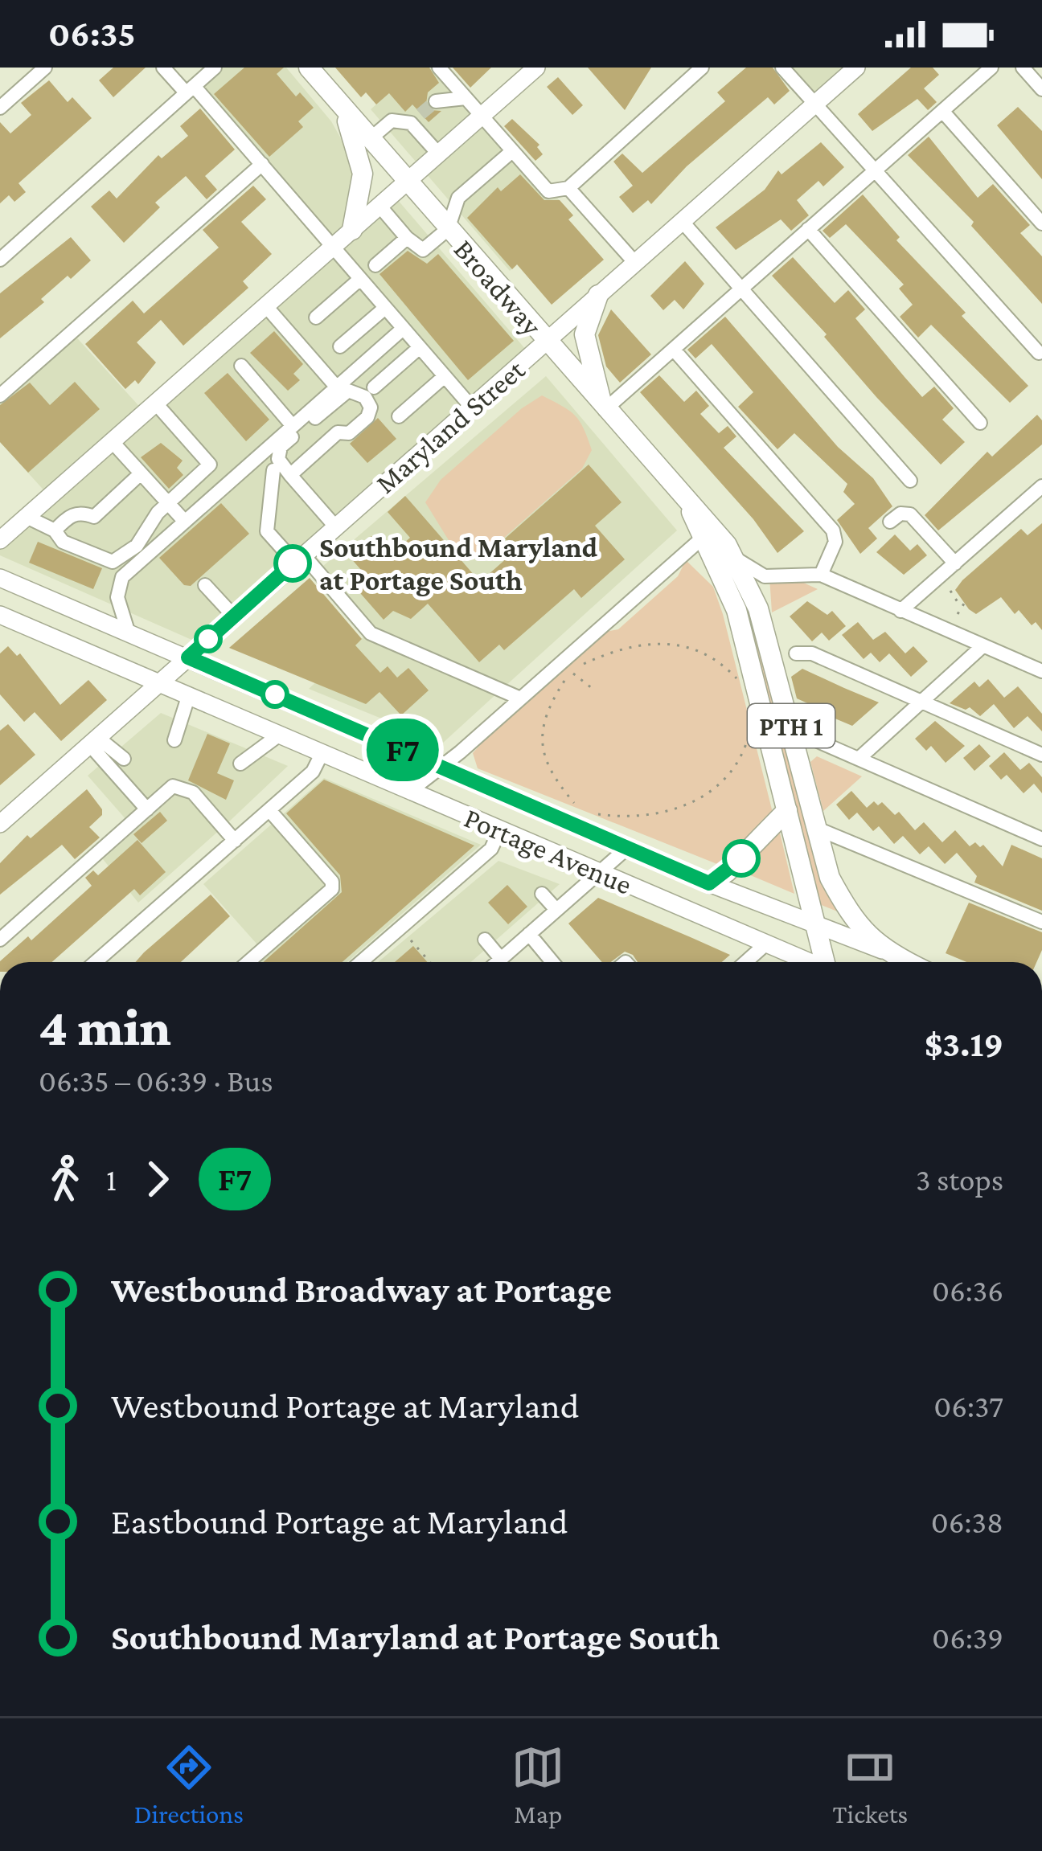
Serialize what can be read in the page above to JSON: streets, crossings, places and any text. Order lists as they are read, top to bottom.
{
  "streets": {
    "highway": ["Broadway", "PTH 1", "Portage Avenue"],
    "main road": ["Maryland Street"]
  },
  "crossings": [
    ["Broadway", "Maryland Street"],
    ["Broadway", "Portage Avenue"],
    ["Maryland Street", "Portage Avenue"]
  ],
  "places": ["Southbound Maryland at Portage South"],
  "lines": ["bus line F7"],
  "page": {
    "status": "06:35",
    "on_map": "F7",
    "heading": ["4 min", "06:35 – 06:39 · Bus", "$3.19"],
    "legs": ["1", "F7", "3 stops"],
    "list": [
      {
        "name": "Westbound Broadway at Portage",
        "value": "06:36"
      },
      {
        "name": "Westbound Portage at Maryland",
        "value": "06:37"
      },
      {
        "name": "Eastbound Portage at Maryland",
        "value": "06:38"
      },
      {
        "name": "Southbound Maryland at Portage South",
        "value": "06:39"
      }
    ],
    "tabs": ["Directions", "Map", "Tickets"]
  }
}
